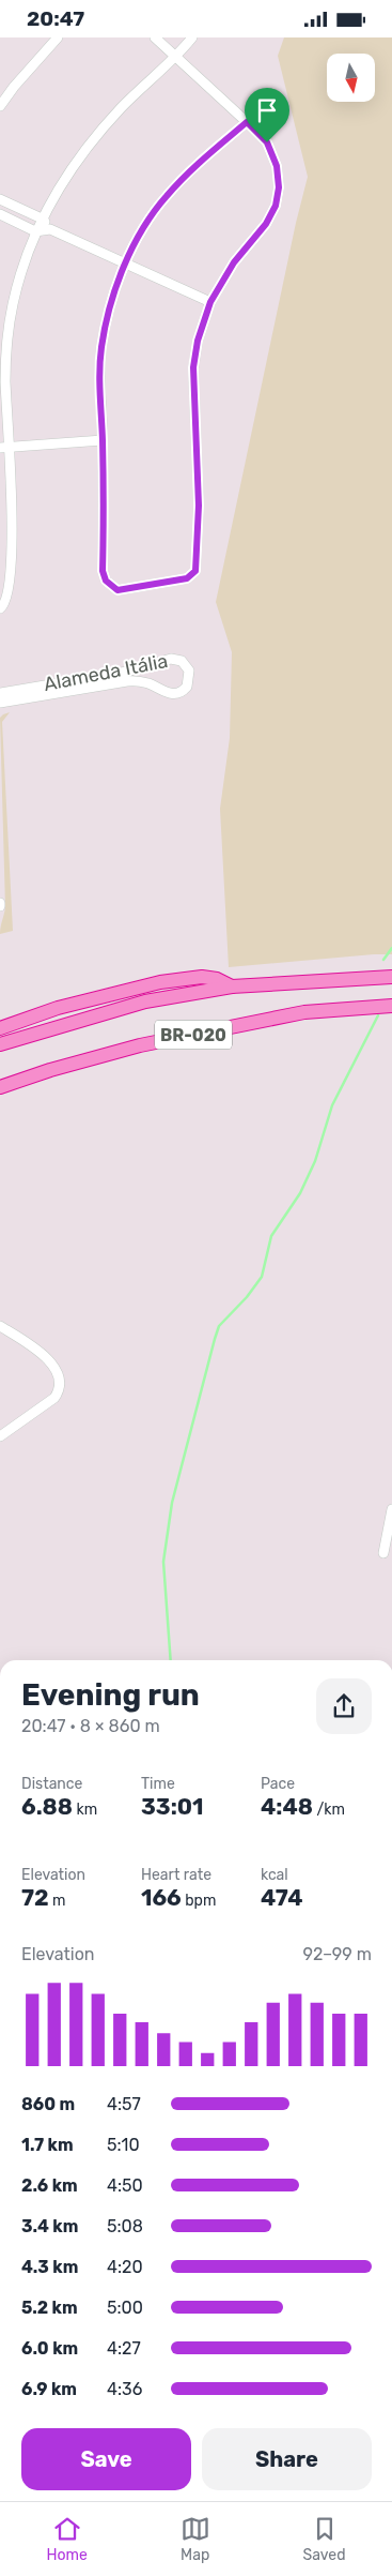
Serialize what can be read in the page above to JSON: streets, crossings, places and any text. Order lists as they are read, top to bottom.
{
  "streets": {
    "highway": ["BR-020"],
    "street": ["Alameda Itália"]
  },
  "north": "bottom",
  "page": {
    "status": "20:47",
    "heading": ["Evening run", "20:47 · 8 × 860 m"],
    "stats": [
      ["Distance", "6.88 km"],
      ["Time", "33:01"],
      ["Pace", "4:48 /km"],
      ["Elevation", "72 m"],
      ["Heart rate", "166 bpm"],
      ["kcal", "474"]
    ],
    "chart": ["Elevation", "92–99 m"],
    "list": [
      {
        "name": "860 m",
        "note": "4:57"
      },
      {
        "name": "1.7 km",
        "note": "5:10"
      },
      {
        "name": "2.6 km",
        "note": "4:50"
      },
      {
        "name": "3.4 km",
        "note": "5:08"
      },
      {
        "name": "4.3 km",
        "note": "4:20"
      },
      {
        "name": "5.2 km",
        "note": "5:00"
      },
      {
        "name": "6.0 km",
        "note": "4:27"
      },
      {
        "name": "6.9 km",
        "note": "4:36"
      }
    ],
    "buttons": ["Save", "Share"],
    "tabs": ["Home", "Map", "Saved"]
  }
}
